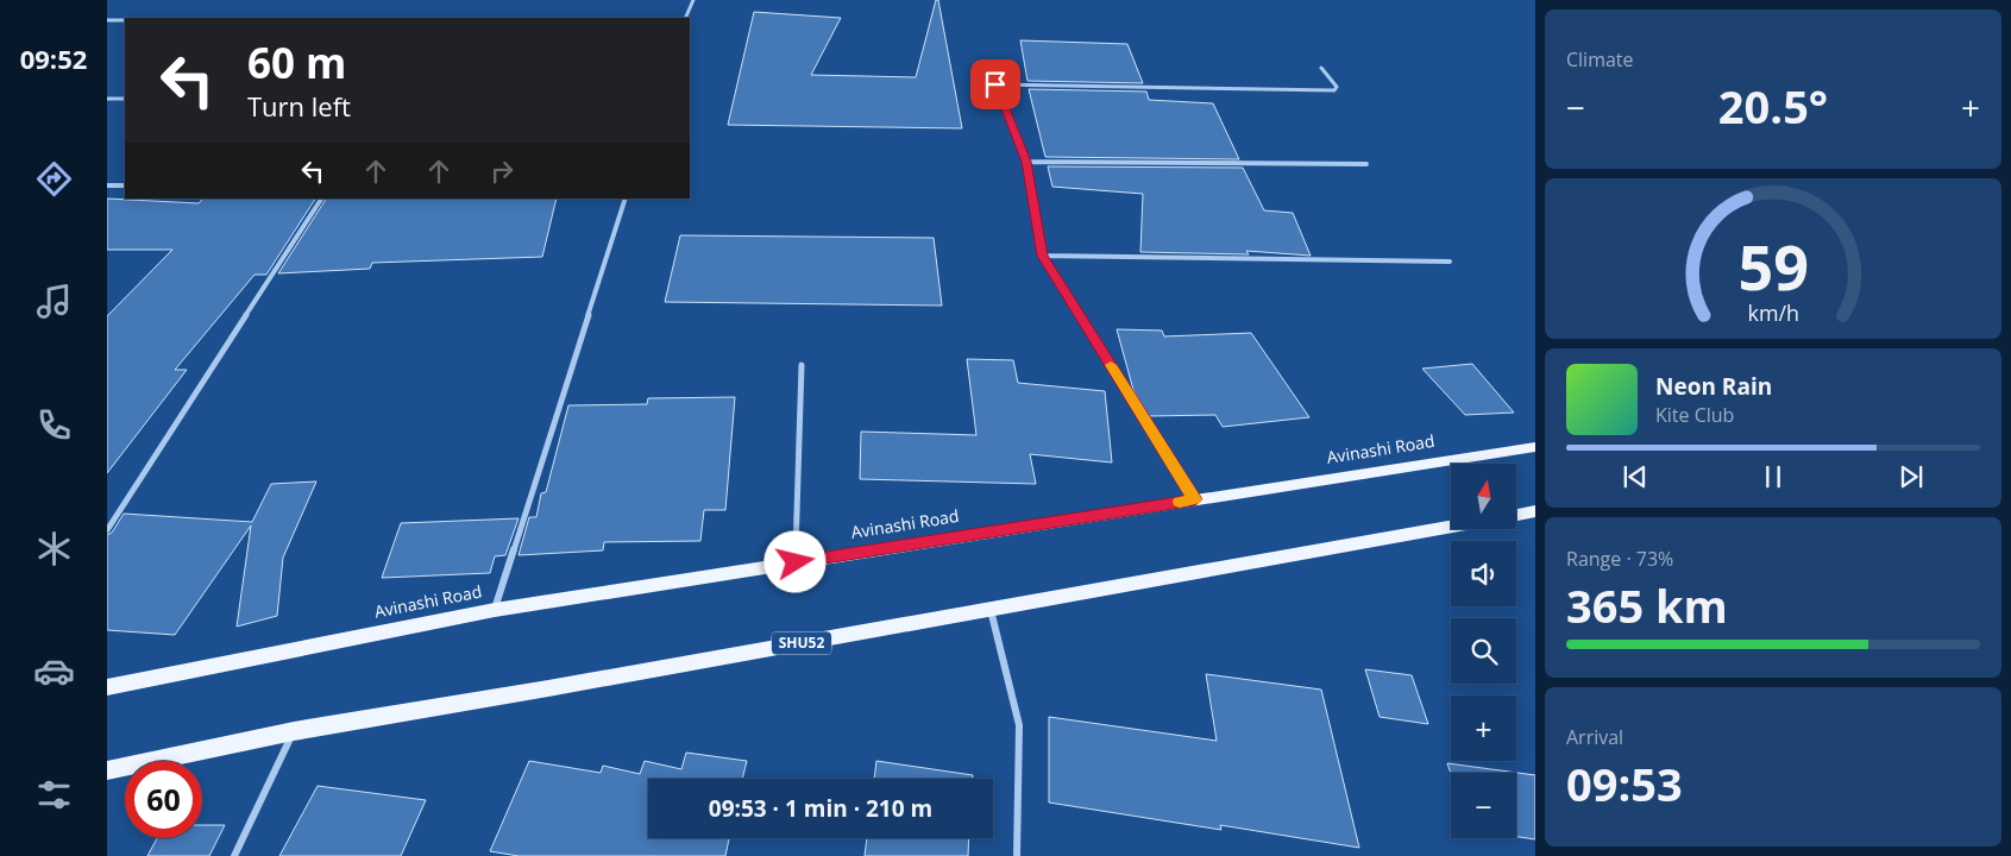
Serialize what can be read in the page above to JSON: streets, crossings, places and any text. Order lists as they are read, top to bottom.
{
  "streets": {
    "main road": ["Avinashi Road", "SHU52"]
  },
  "north": "top",
  "page": {
    "tabs": "09:52",
    "tile": [
      "Climate",
      ["Range · 73%", "365 km"],
      ["Arrival", "09:53"]
    ],
    "turn": ["60 m", "Turn left"],
    "heat": ["−", "20.5°", "+"],
    "song": ["Neon Rain", "Kite Club"],
    "map_buttons": ["+", "−"],
    "limit": "60",
    "trip": "09:53 · 1 min · 210 m",
    "gauge": ["59", "km/h"]
  }
}
